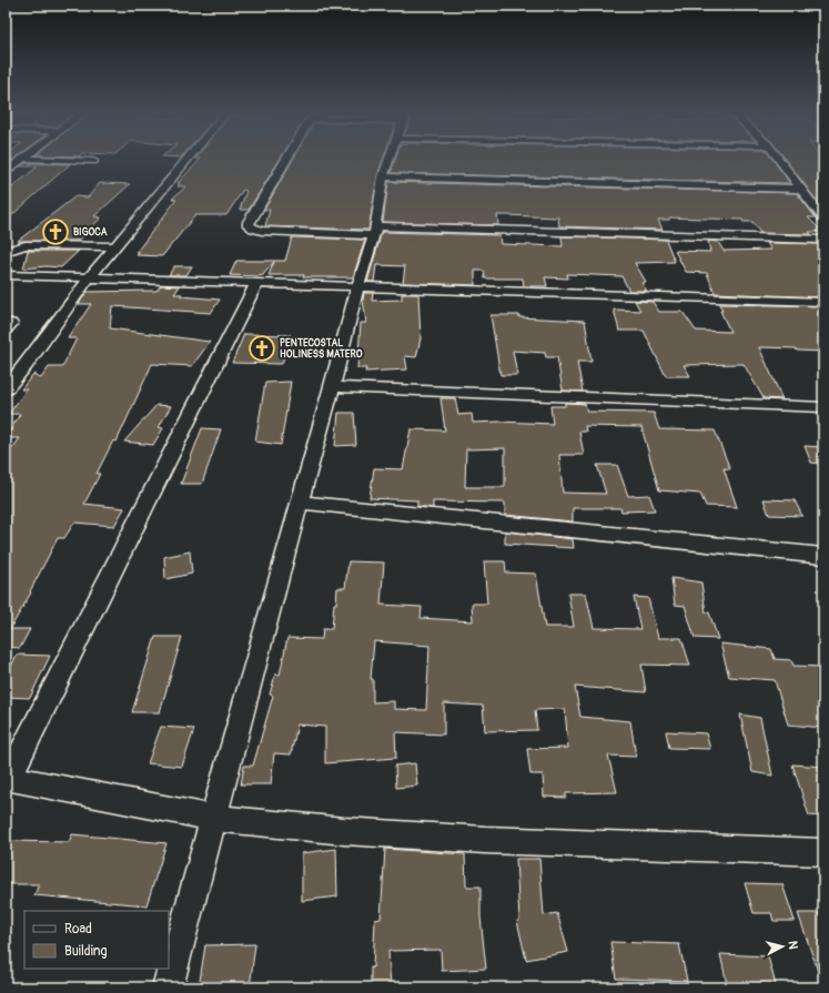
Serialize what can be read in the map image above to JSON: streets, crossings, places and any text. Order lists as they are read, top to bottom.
{
  "places": {
    "church": ["BIGOCA", "PENTECOSTAL HOLINESS MATERO"]
  },
  "legend": ["Road", "Building"],
  "north": "right"
}
